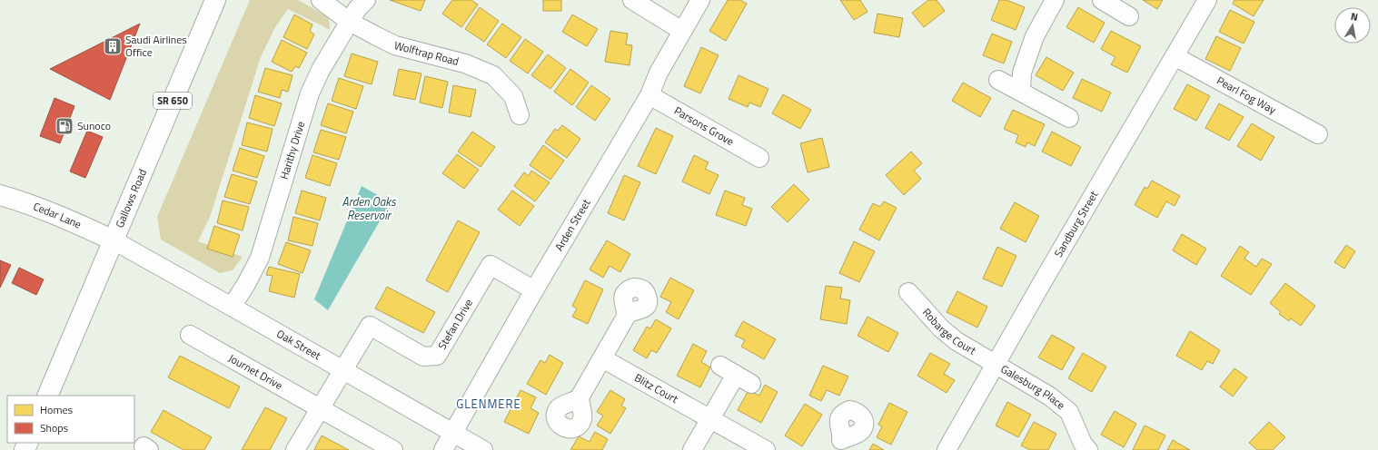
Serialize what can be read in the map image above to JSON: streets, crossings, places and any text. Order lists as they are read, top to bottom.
{
  "streets": {
    "main road": ["SR 650", "Gallows Road", "Cedar Lane"],
    "street": [
      "Wolftrap Road",
      "Pearl Fog Way",
      "Parsons Grove",
      "Harithy Drive",
      "Arden Street",
      "Sandburg Street",
      "Stefan Drive",
      "Robarge Court",
      "Oak Street",
      "Journet Drive",
      "Blitz Court",
      "Galesburg Place"
    ]
  },
  "crossings": [
    ["Wolftrap Road", "Harithy Drive"],
    ["Pearl Fog Way", "Sandburg Street"],
    ["Parsons Grove", "Arden Street"],
    ["Harithy Drive", "Oak Street"],
    ["Gallows Road", "Cedar Lane"],
    ["Gallows Road", "Oak Street"],
    ["Cedar Lane", "Oak Street"],
    ["Arden Street", "Stefan Drive"],
    ["Arden Street", "Oak Street"],
    ["Sandburg Street", "Robarge Court"],
    ["Sandburg Street", "Galesburg Place"],
    ["Stefan Drive", "Oak Street"],
    ["Robarge Court", "Galesburg Place"]
  ],
  "districts": ["GLENMERE"],
  "water": ["Arden Oaks Reservoir"],
  "places": {
    "building": ["Saudi Airlines Office"],
    "fuel station": ["Sunoco"]
  },
  "legend": ["Homes", "Shops"],
  "north": "top"
}
